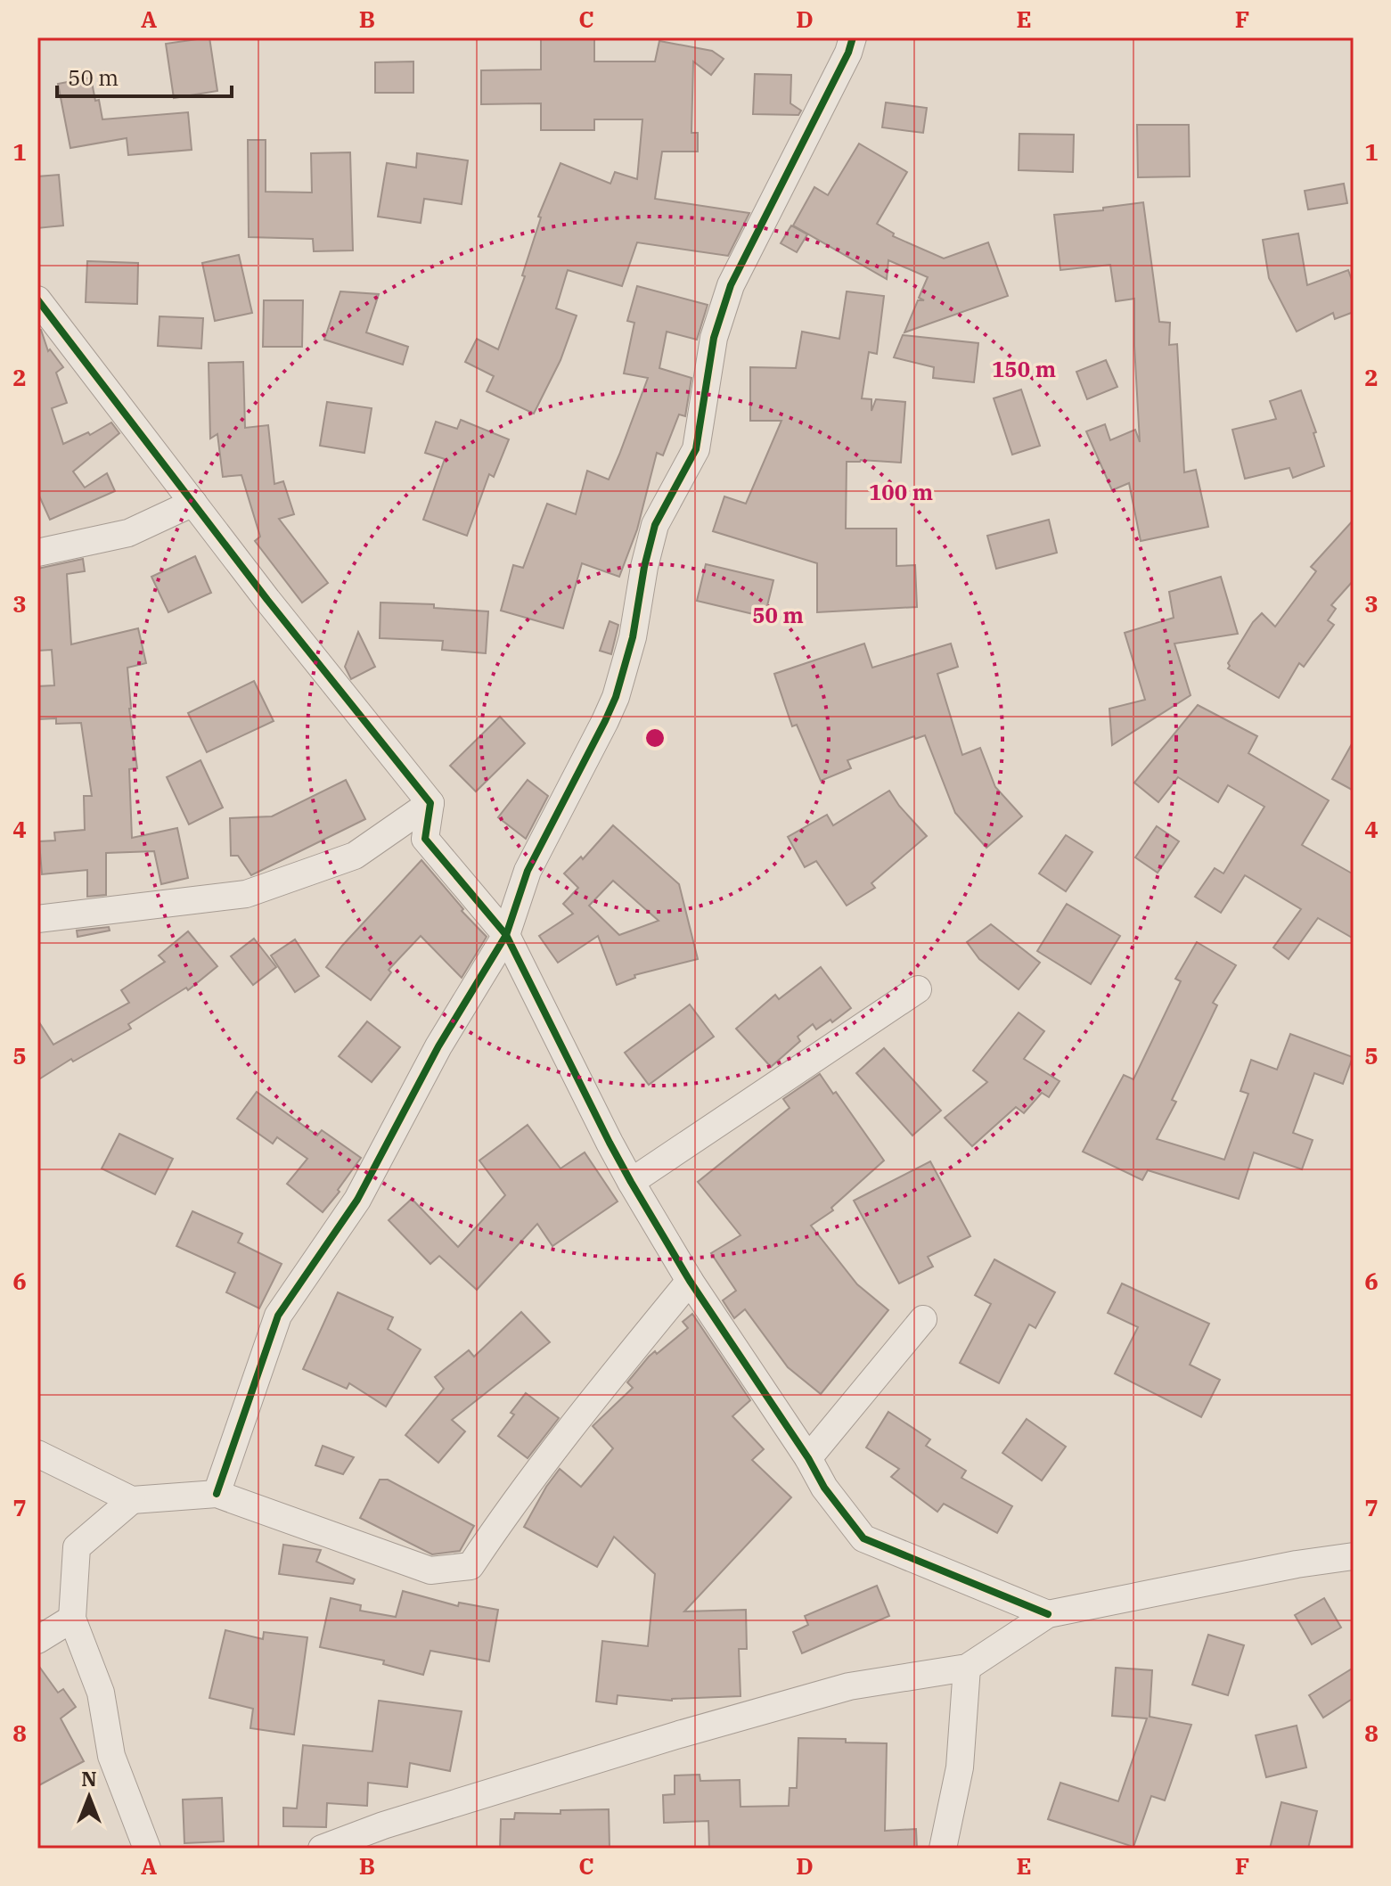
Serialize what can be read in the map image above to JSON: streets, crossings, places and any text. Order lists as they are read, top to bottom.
{
  "scale_bar": "50 m",
  "north": "top",
  "grid": {
    "columns": [
      "A",
      "B",
      "C",
      "D",
      "E",
      "F"
    ],
    "rows": [
      "1",
      "2",
      "3",
      "4",
      "5",
      "6",
      "7",
      "8"
    ]
  },
  "rings": ["150 m", "100 m", "50 m"]
}
